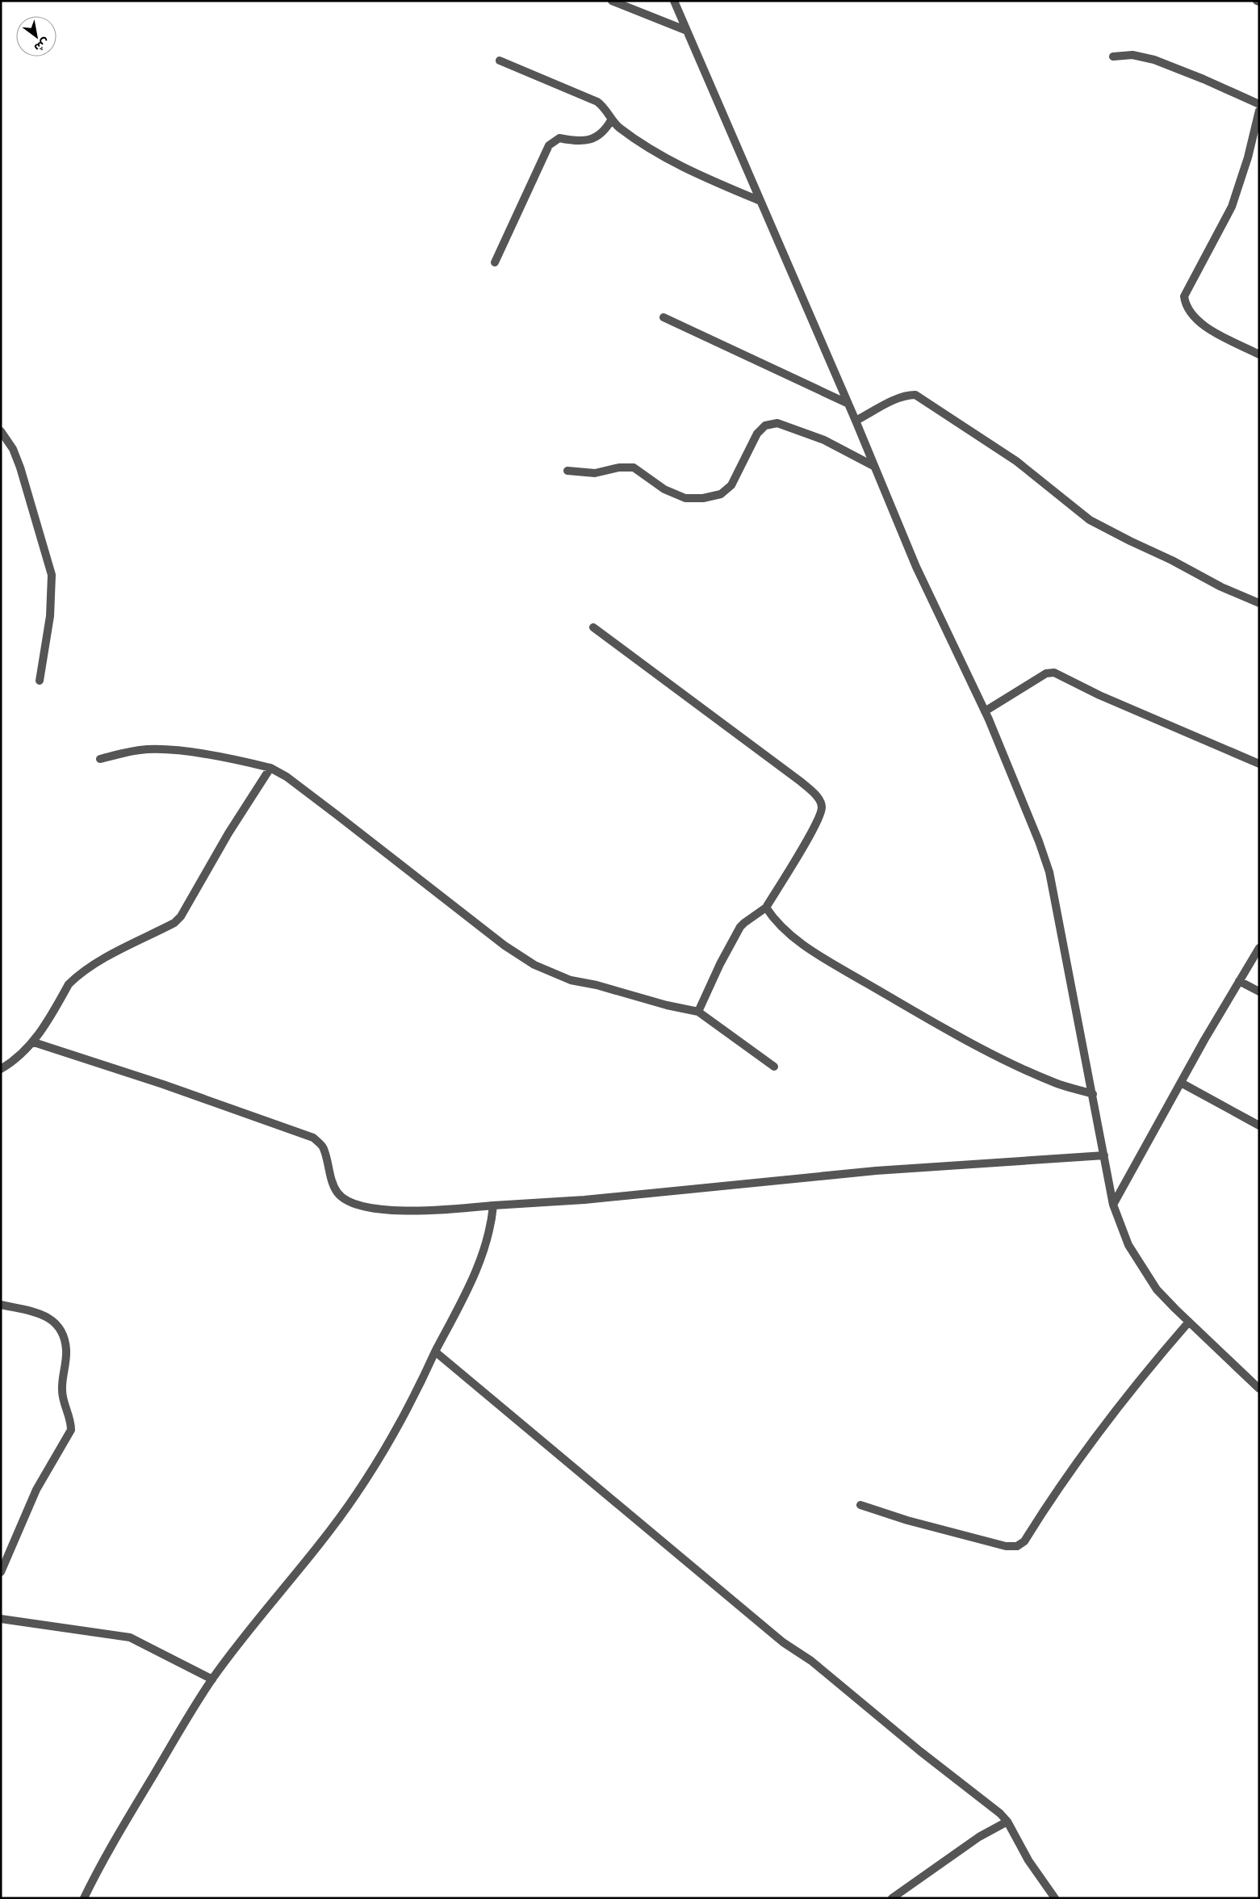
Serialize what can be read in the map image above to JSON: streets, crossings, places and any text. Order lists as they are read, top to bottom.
{
  "north": "bottom right"
}
